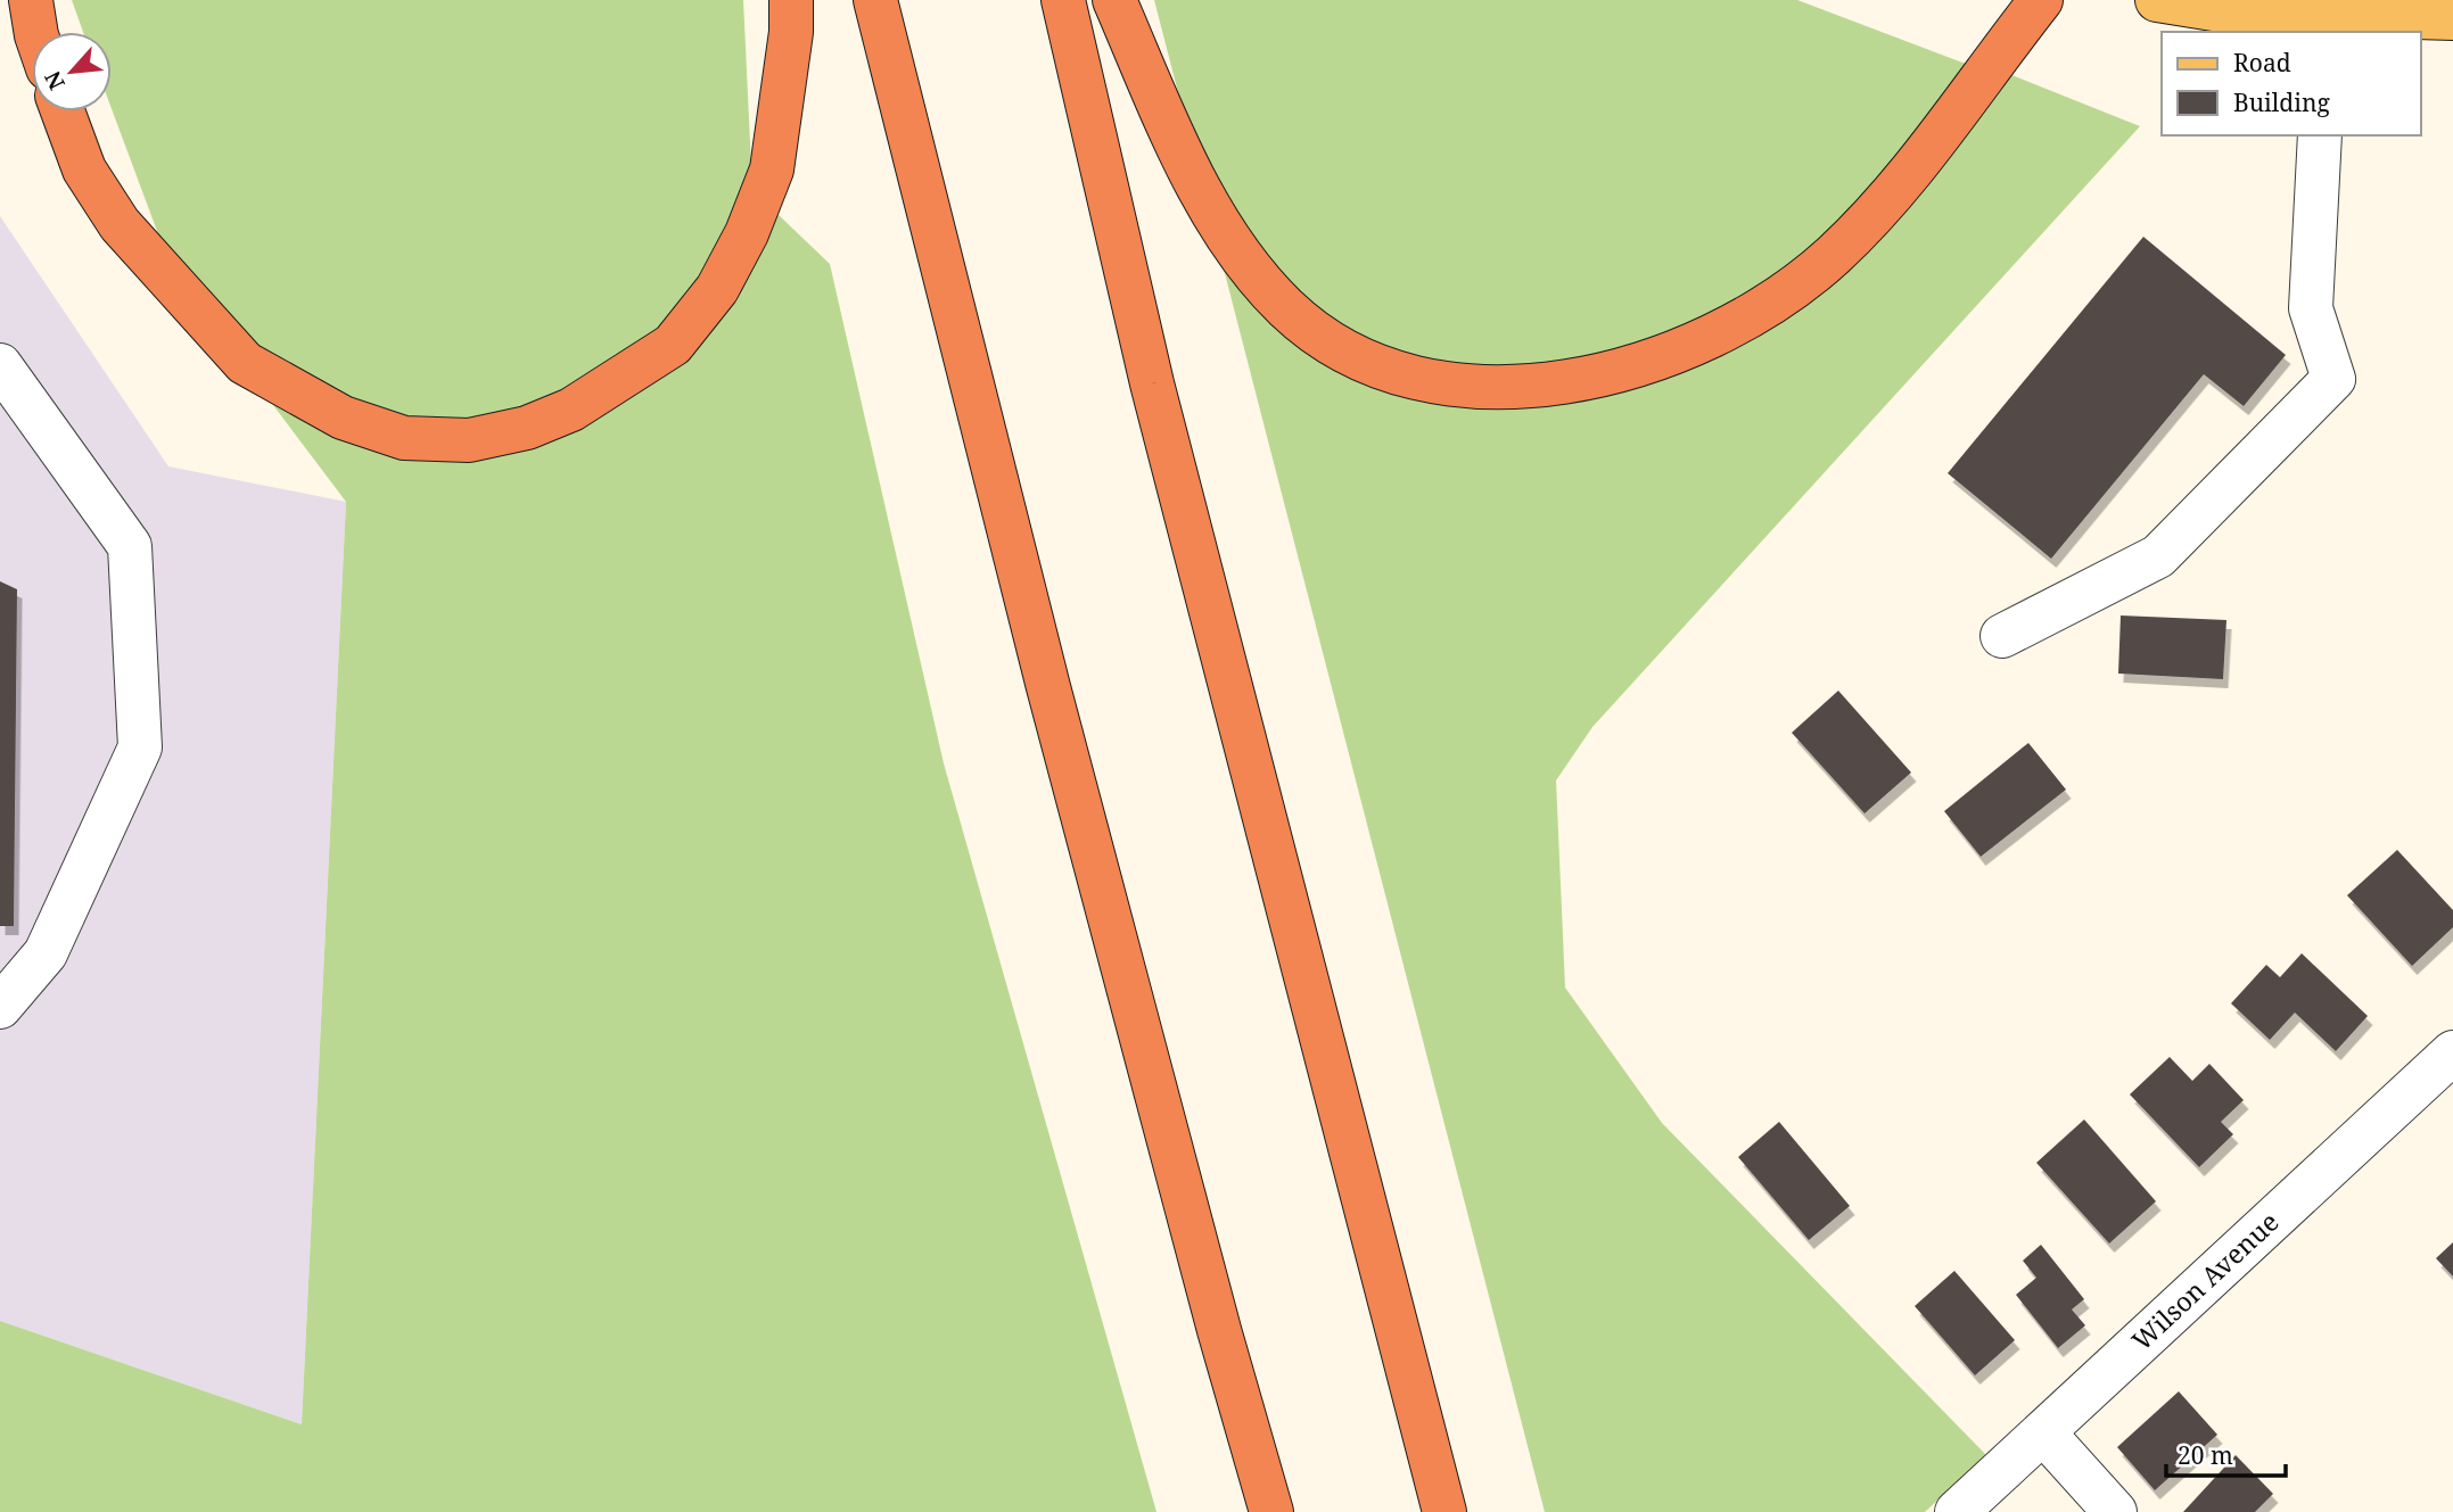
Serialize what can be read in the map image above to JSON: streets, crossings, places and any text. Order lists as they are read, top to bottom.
{
  "streets": {
    "street": ["Wilson Avenue"]
  },
  "legend": ["Road", "Building"],
  "scale_bar": "20 m",
  "north": "bottom left"
}
